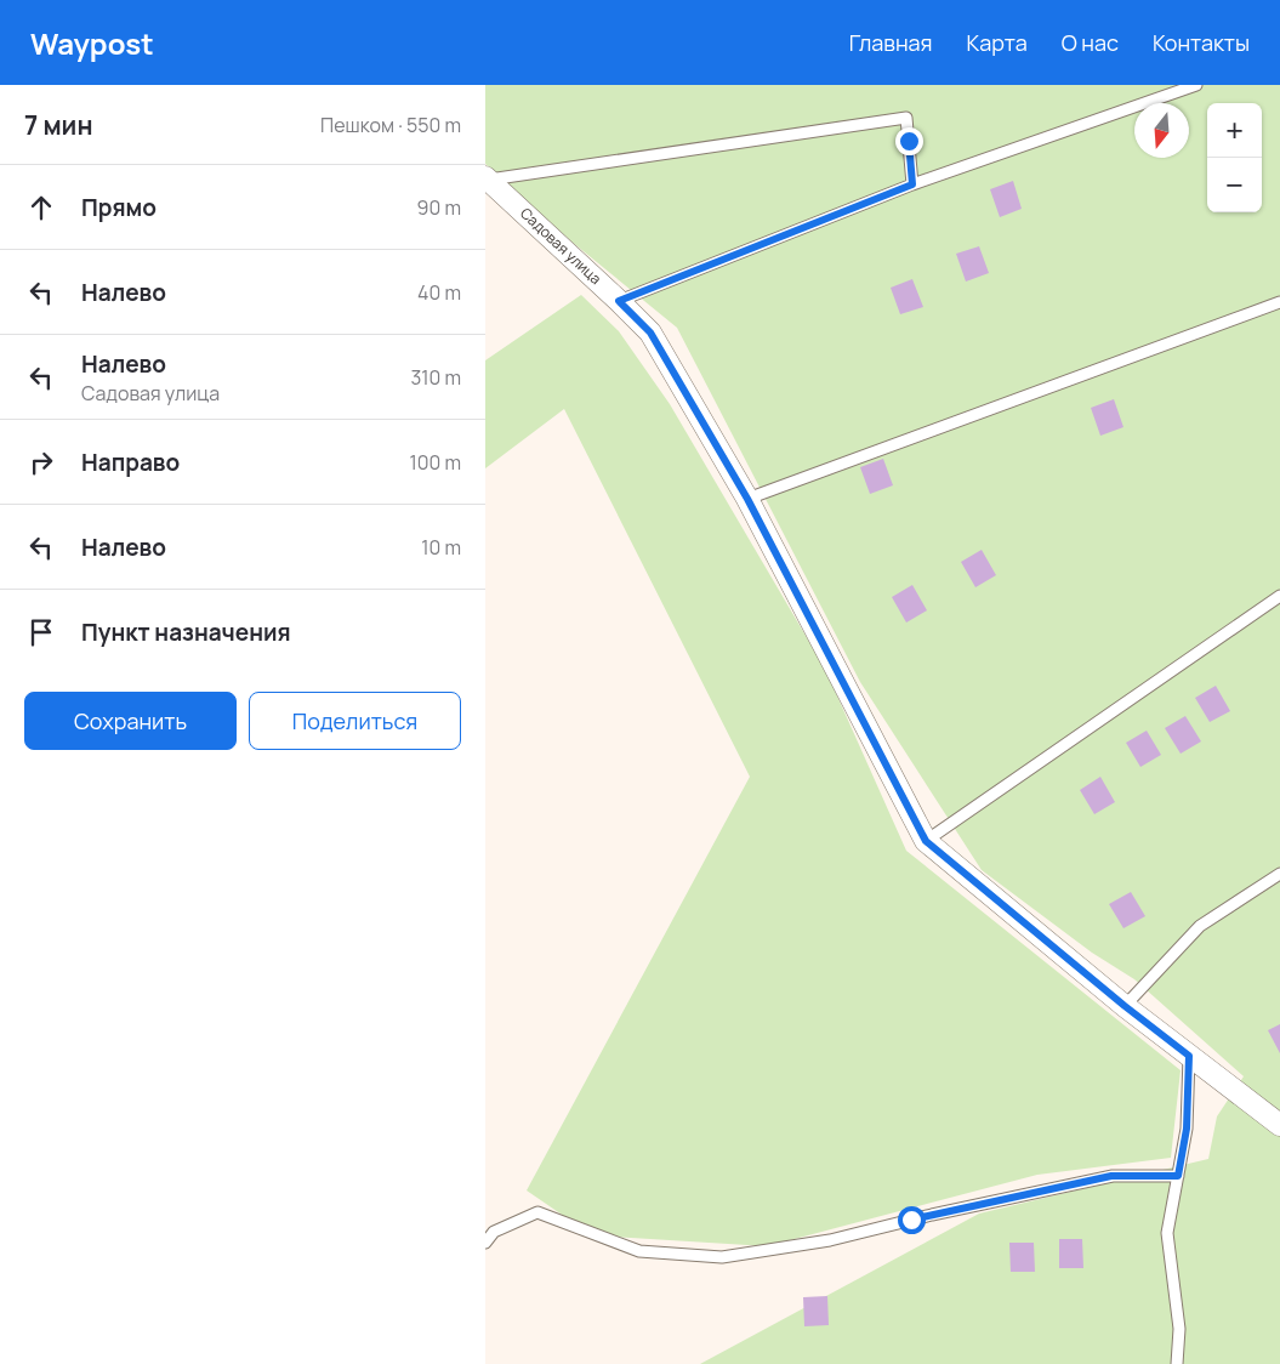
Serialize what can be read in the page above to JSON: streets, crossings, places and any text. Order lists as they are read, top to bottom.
{
  "streets": {
    "street": ["Садовая улица"]
  },
  "north": "bottom",
  "page": {
    "header": "Waypost",
    "nav": [
      "Главная",
      "Карта",
      "О нас",
      "Контакты"
    ],
    "heading": ["7 мин", "Пешком · 550 m"],
    "map_buttons": ["+", "−"],
    "list": [
      ["Прямо", "90 m"],
      ["Налево", "40 m"],
      ["Налево", "Садовая улица", "310 m"],
      ["Направо", "100 m"],
      ["Налево", "10 m"],
      "Пункт назначения"
    ],
    "buttons": ["Сохранить", "Поделиться"]
  }
}
